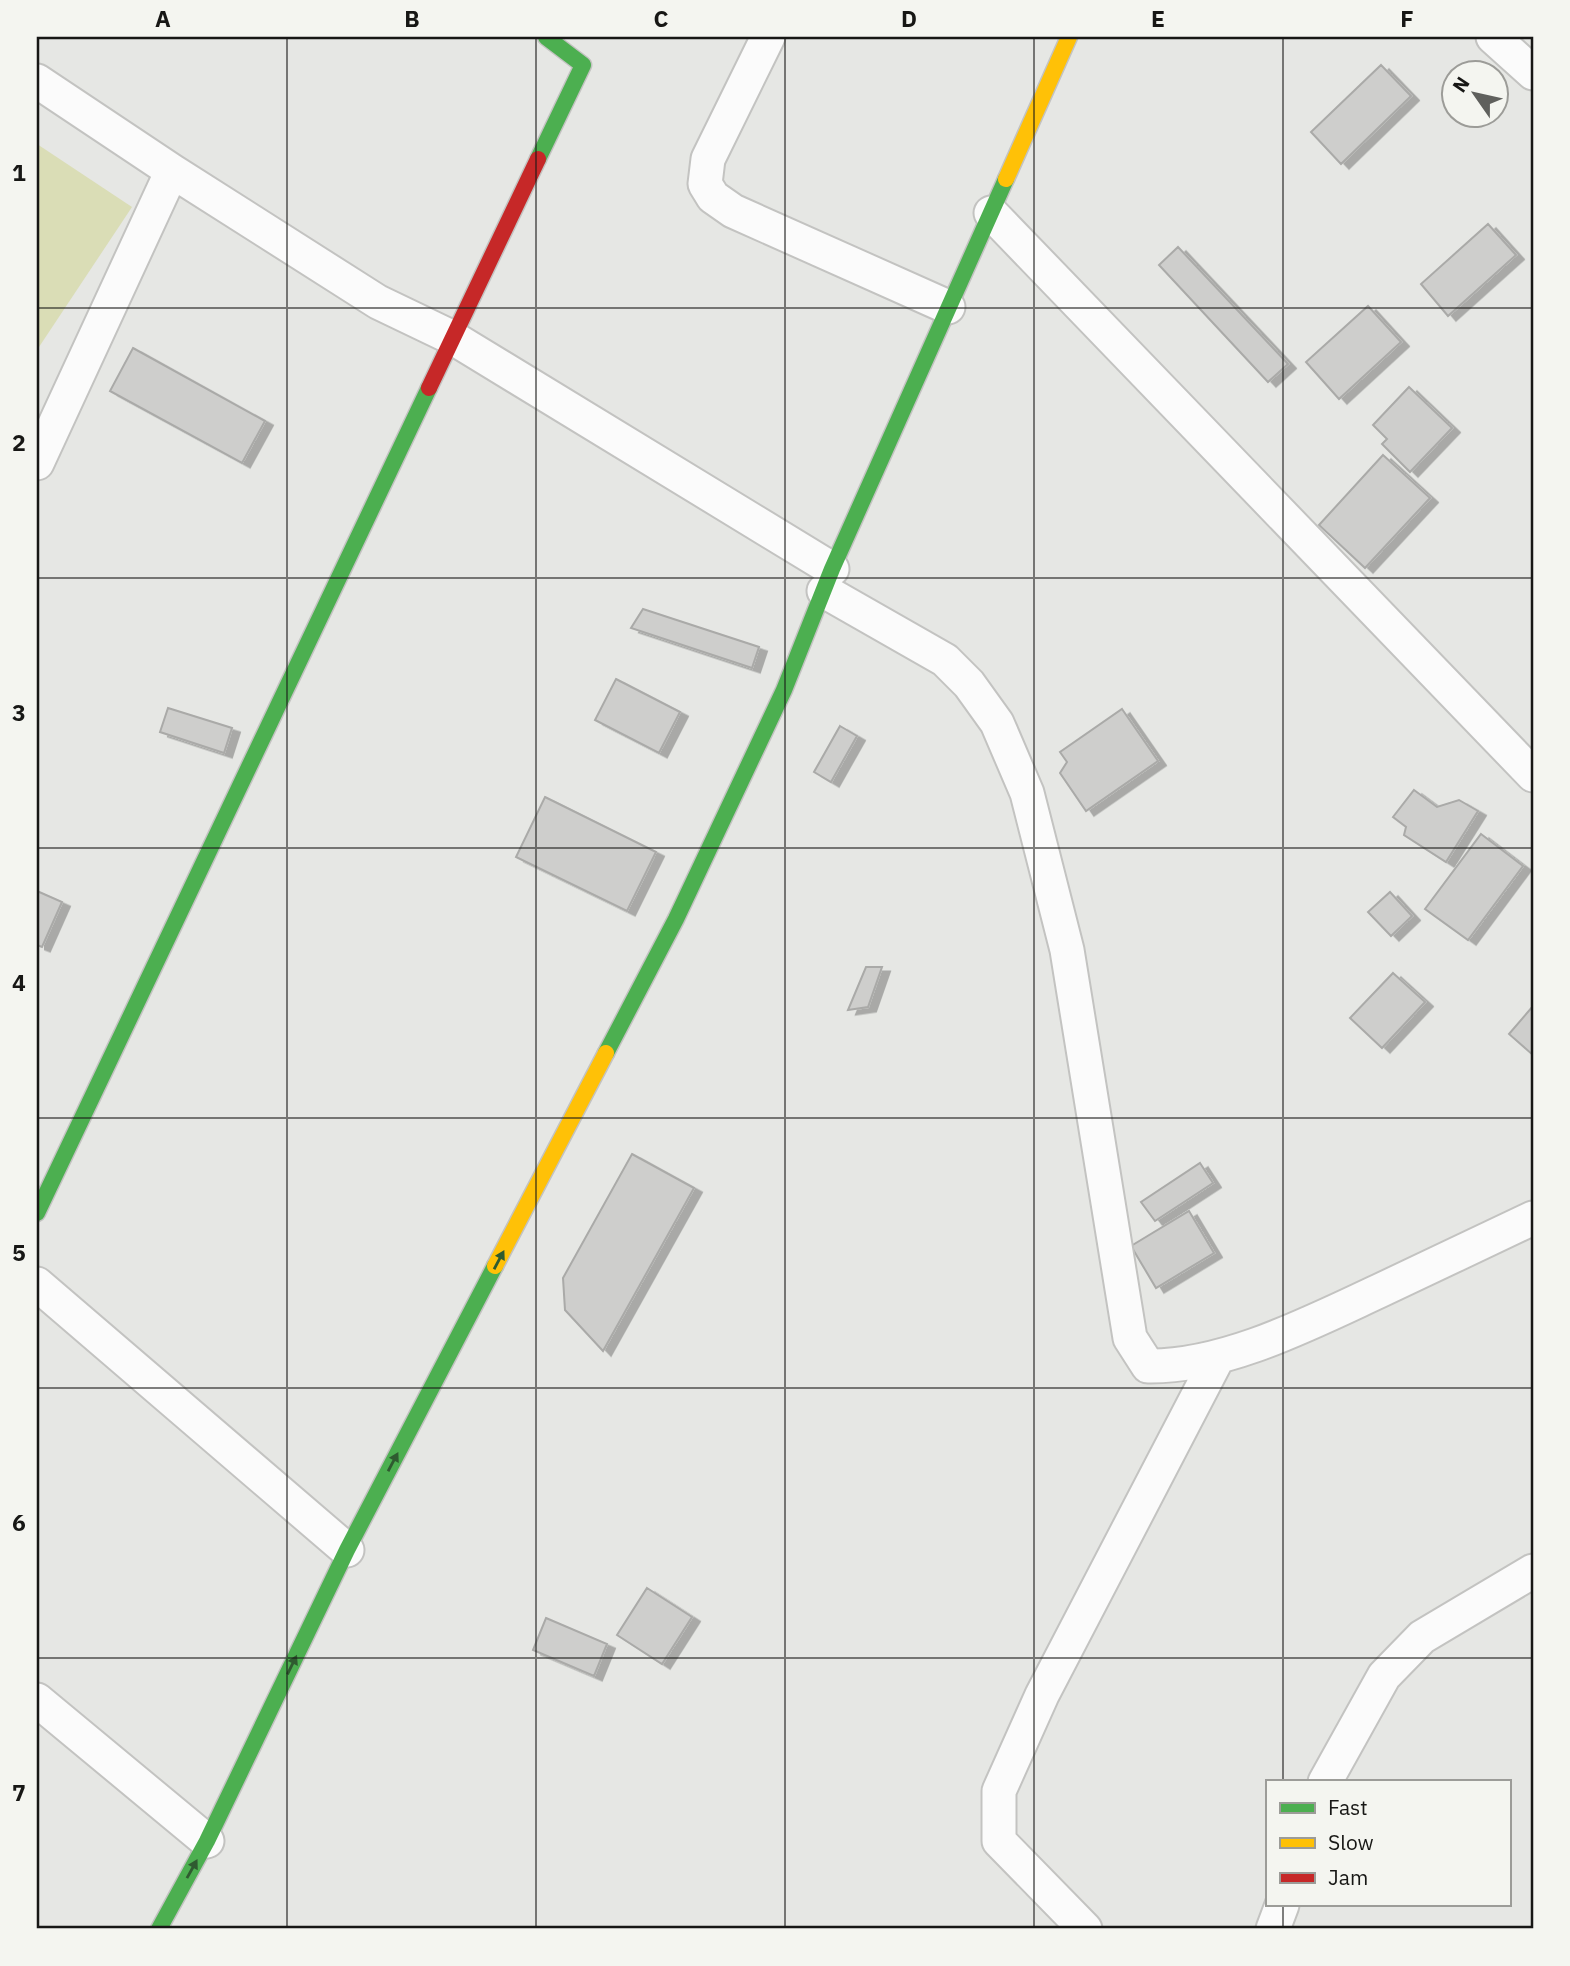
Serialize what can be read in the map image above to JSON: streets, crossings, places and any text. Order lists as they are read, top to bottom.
{
  "legend": ["Fast", "Slow", "Jam"],
  "north": "top left",
  "grid": {
    "columns": [
      "A",
      "B",
      "C",
      "D",
      "E",
      "F"
    ],
    "rows": [
      "1",
      "2",
      "3",
      "4",
      "5",
      "6",
      "7"
    ]
  }
}
